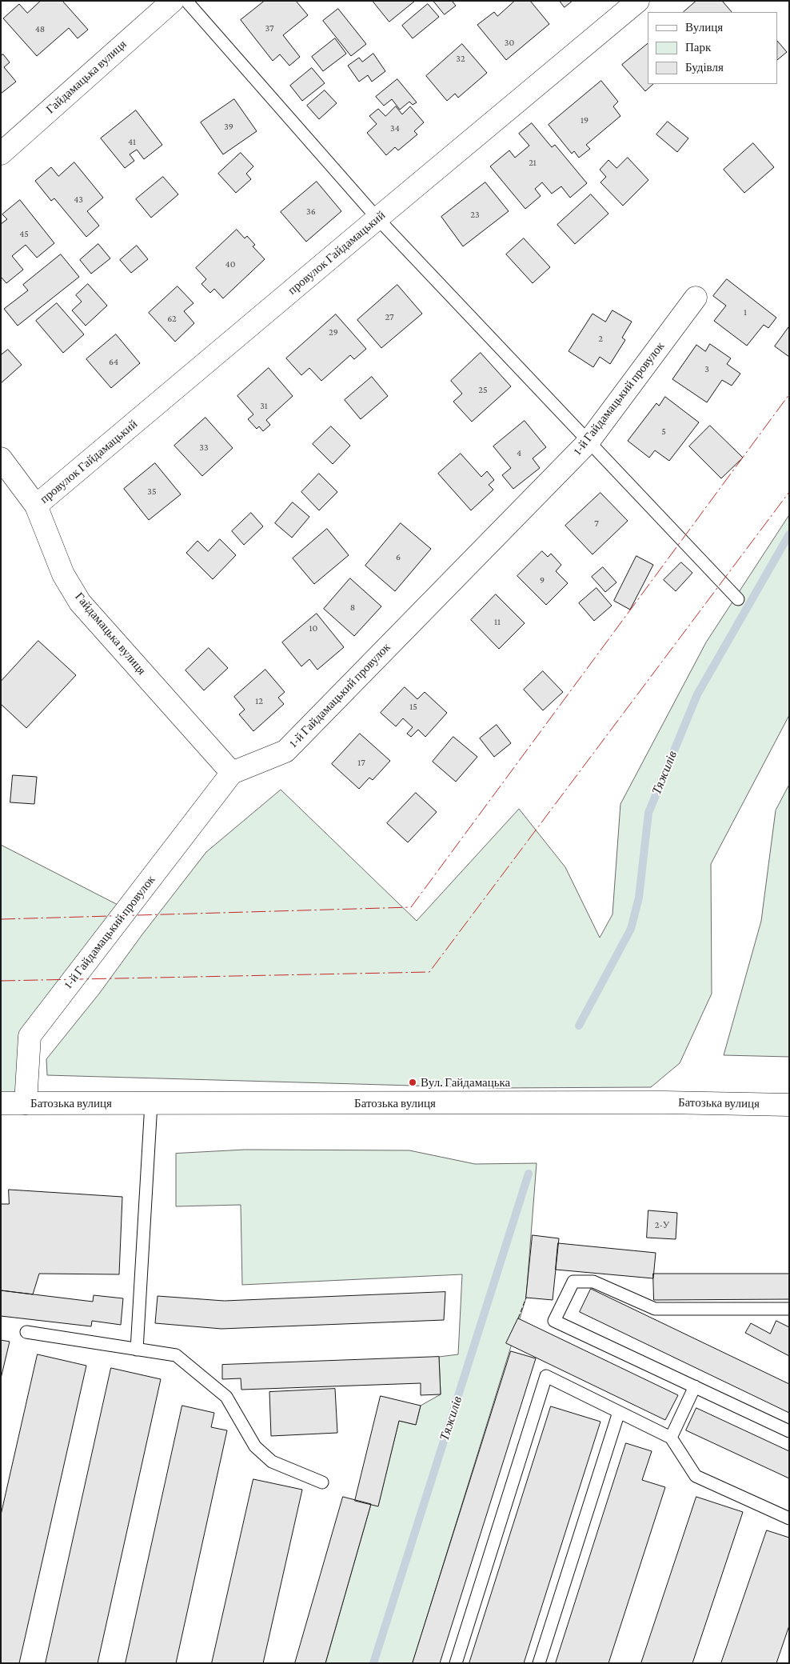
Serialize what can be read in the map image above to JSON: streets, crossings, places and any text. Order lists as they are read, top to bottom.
{
  "streets": {
    "street": [
      "Гайдамацька вулиця",
      "провулок Гайдамацький",
      "1-й Гайдамацький провулок",
      "Батозька вулиця"
    ]
  },
  "crossings": [
    ["Гайдамацька вулиця", "провулок Гайдамацький"],
    ["Гайдамацька вулиця", "1-й Гайдамацький провулок"],
    ["1-й Гайдамацький провулок", "Батозька вулиця"]
  ],
  "water": ["Тяжилів"],
  "places": ["Вул. Гайдамацька"],
  "house_numbers": [
    "37",
    "48",
    "30",
    "32",
    "19",
    "39",
    "34",
    "41",
    "21",
    "43",
    "36",
    "23",
    "45",
    "40",
    "1",
    "27",
    "62",
    "29",
    "2",
    "64",
    "3",
    "25",
    "31",
    "5",
    "33",
    "4",
    "35",
    "7",
    "6",
    "9",
    "8",
    "11",
    "10",
    "12",
    "15",
    "17",
    "2-У"
  ],
  "legend": ["Вулиця", "Парк", "Будівля"]
}
